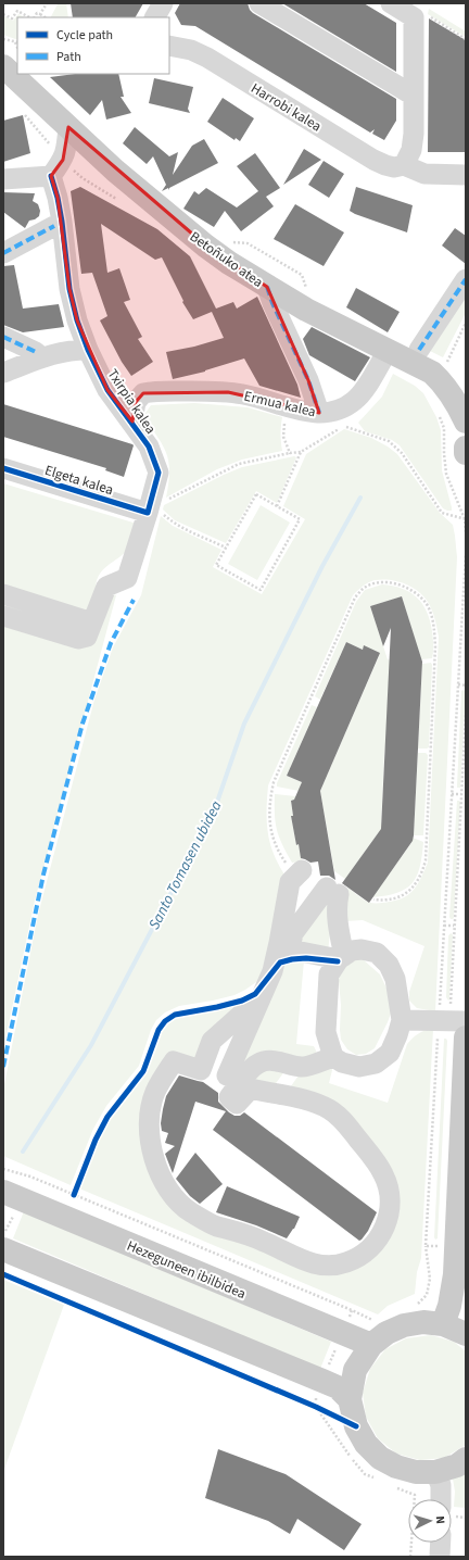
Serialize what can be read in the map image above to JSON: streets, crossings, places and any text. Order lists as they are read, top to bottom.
{
  "streets": {
    "main road": ["Betoñuko atea", "Hezeguneen ibilbidea"],
    "street": [
      "Harrobi kalea",
      "Txirpia kalea",
      "Ermua kalea",
      "Elgeta kalea"
    ]
  },
  "crossings": [
    ["Betoñuko atea", "Ermua kalea"],
    ["Txirpia kalea", "Ermua kalea"],
    ["Txirpia kalea", "Elgeta kalea"]
  ],
  "water": ["Santo Tomasen ubidea"],
  "legend": ["Cycle path", "Path"],
  "north": "right"
}
